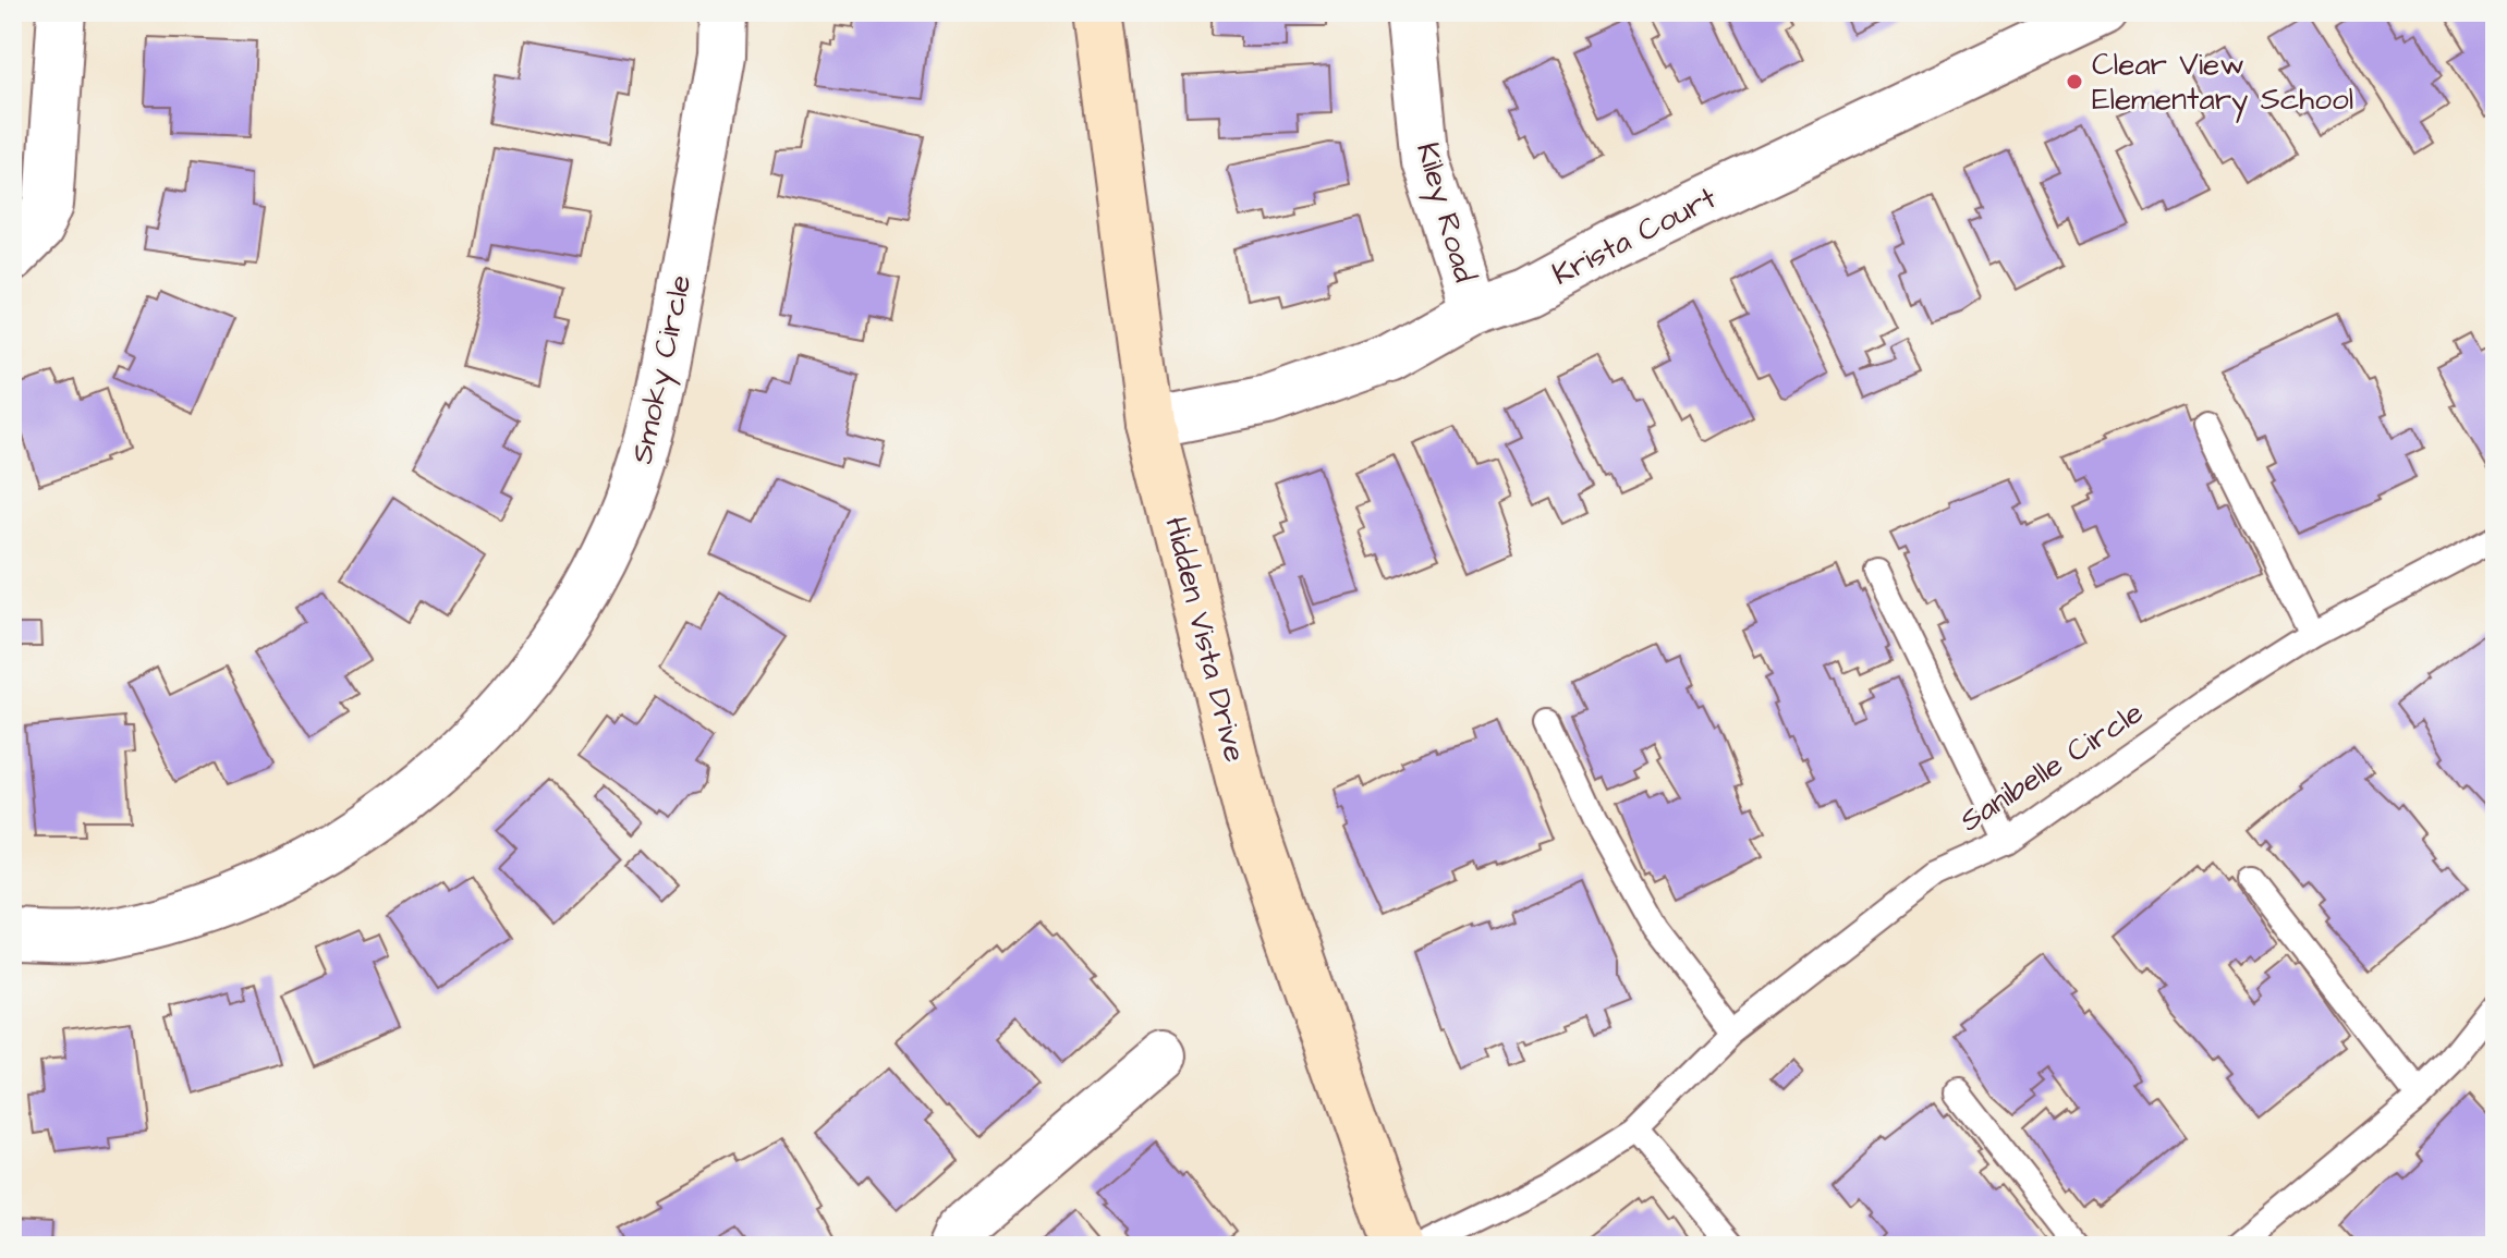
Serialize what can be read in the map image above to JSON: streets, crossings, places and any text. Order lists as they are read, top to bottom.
{
  "streets": {
    "street": [
      "Kiley Road",
      "Krista Court",
      "Smoky Circle",
      "Hidden Vista Drive"
    ],
    "lane": ["Sanibelle Circle"]
  },
  "crossings": [
    ["Kiley Road", "Krista Court"],
    ["Krista Court", "Hidden Vista Drive"]
  ],
  "places": ["Clear View Elementary School"]
}
